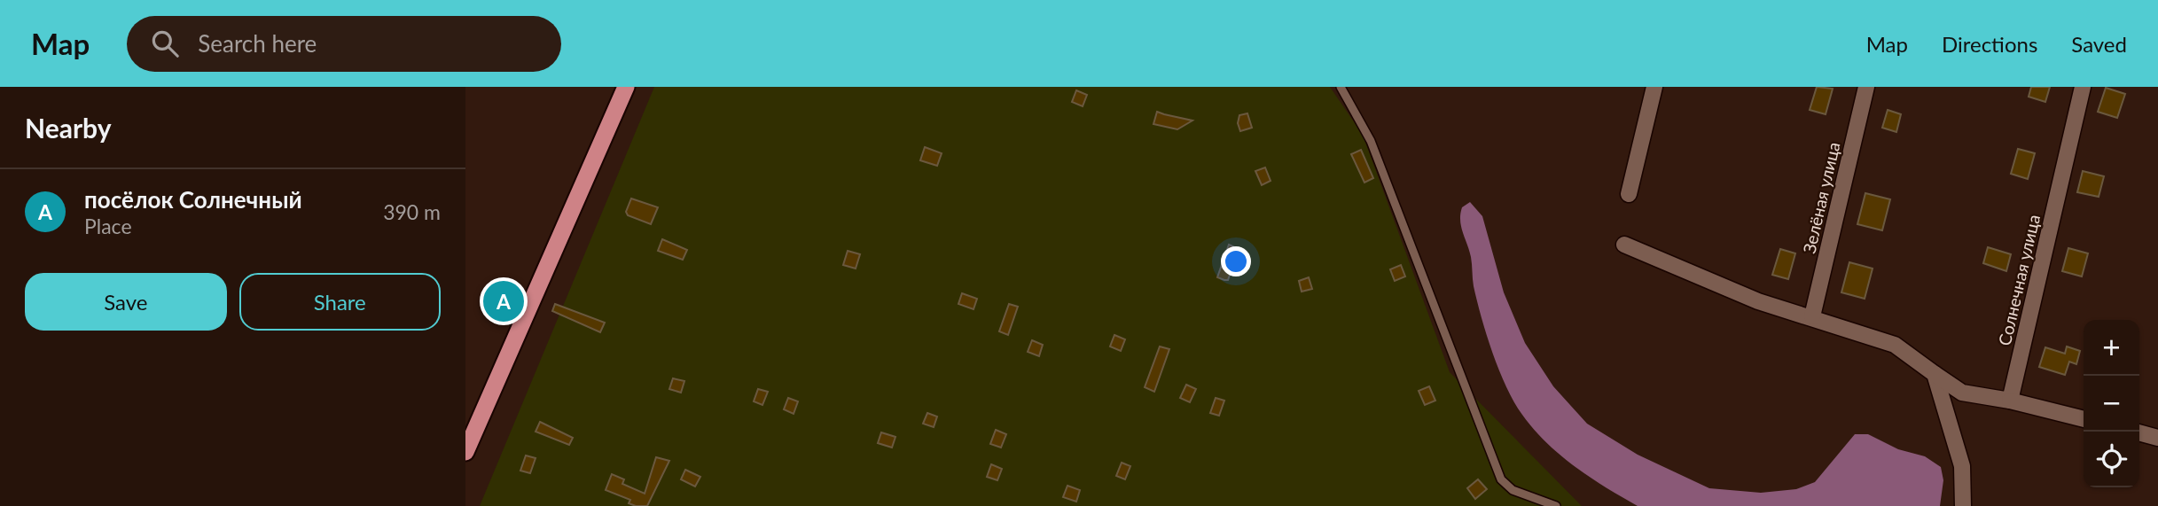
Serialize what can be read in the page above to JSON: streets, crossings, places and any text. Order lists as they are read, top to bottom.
{
  "streets": {
    "street": ["Зелёная улица", "Солнечная улица"]
  },
  "page": {
    "header": "Map",
    "search": "Search here",
    "nav": ["Map", "Directions", "Saved"],
    "heading": "Nearby",
    "list": [
      {
        "mark": "A",
        "name": "посёлок Солнечный",
        "note": "Place",
        "value": "390 m"
      }
    ],
    "buttons": ["Save", "Share"],
    "pins": "A",
    "map_buttons": ["+", "−"]
  }
}
